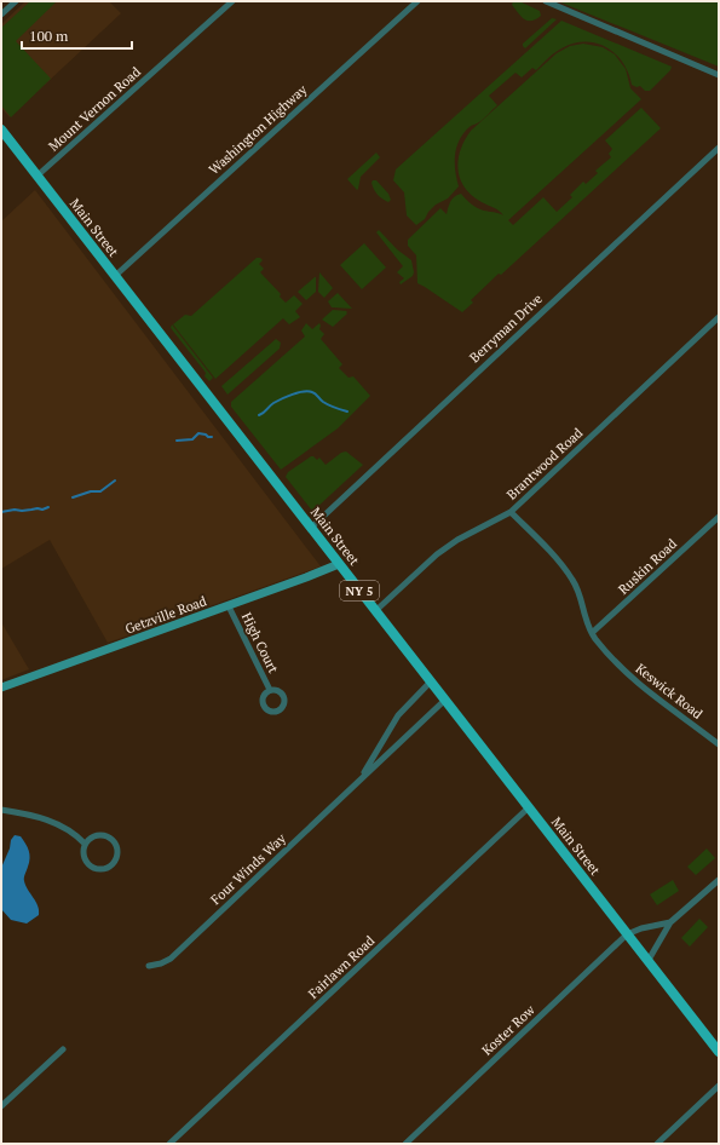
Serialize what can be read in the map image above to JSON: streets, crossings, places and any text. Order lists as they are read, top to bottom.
{
  "streets": {
    "main road": ["Main Street", "NY 5"],
    "street": [
      "Mount Vernon Road",
      "Washington Highway",
      "Berryman Drive",
      "Brantwood Road",
      "Ruskin Road",
      "Getzville Road",
      "High Court",
      "Keswick Road",
      "Four Winds Way",
      "Fairlawn Road",
      "Koster Row"
    ]
  },
  "crossings": [
    ["Mount Vernon Road", "Main Street"],
    ["Washington Highway", "Main Street"],
    ["Main Street", "Berryman Drive"],
    ["Main Street", "Brantwood Road"],
    ["Main Street", "Getzville Road"],
    ["Main Street", "Four Winds Way"],
    ["Main Street", "Fairlawn Road"],
    ["Main Street", "Koster Row"],
    ["Brantwood Road", "Keswick Road"],
    ["Ruskin Road", "Keswick Road"],
    ["Getzville Road", "High Court"]
  ],
  "scale_bar": "100 m"
}
